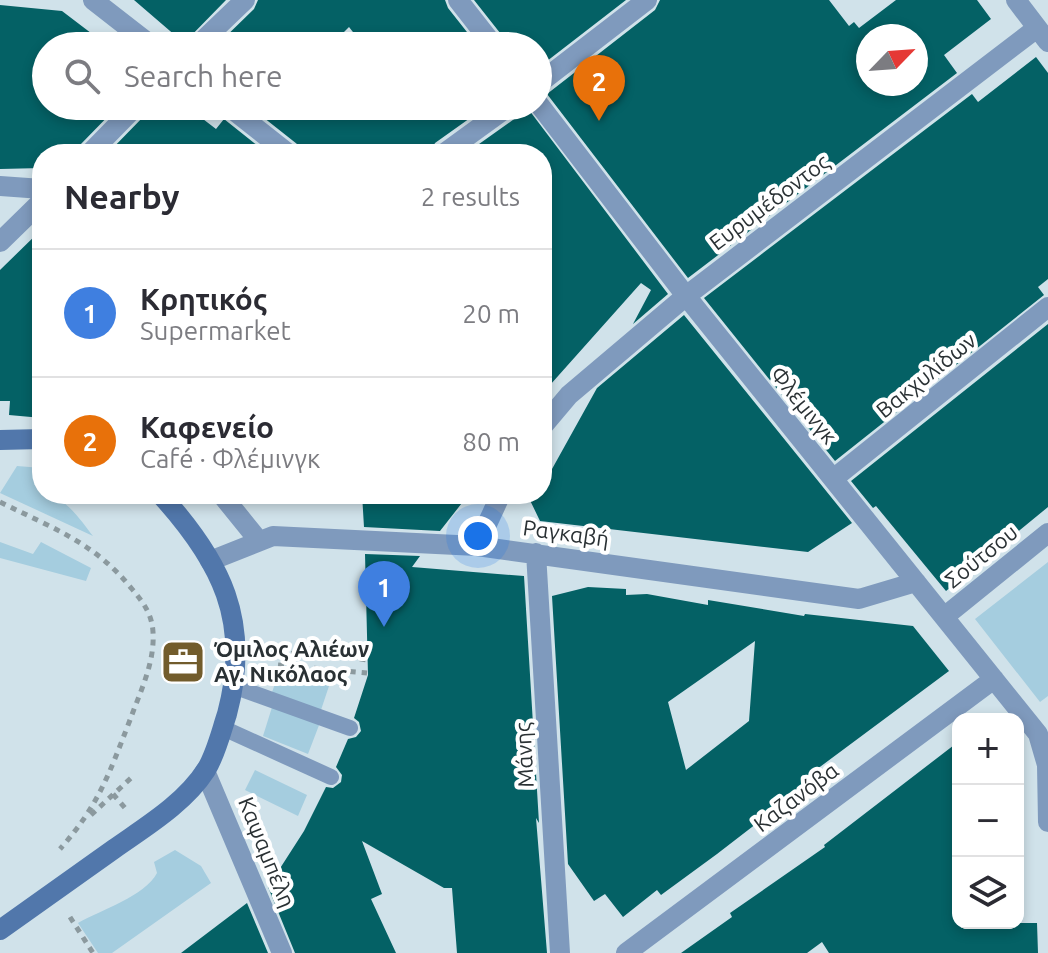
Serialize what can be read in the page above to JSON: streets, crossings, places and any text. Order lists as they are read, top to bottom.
{
  "streets": {
    "street": [
      "Ευρυμέδοντος",
      "Βακχυλίδων",
      "Φλέμινγκ",
      "Ραγκαβή",
      "Σούτσου",
      "Μάνης",
      "Καζανόβα",
      "Καψαμπέλη"
    ]
  },
  "crossings": [
    ["Ευρυμέδοντος", "Φλέμινγκ"],
    ["Βακχυλίδων", "Φλέμινγκ"],
    ["Φλέμινγκ", "Ραγκαβή"],
    ["Φλέμινγκ", "Σούτσου"],
    ["Φλέμινγκ", "Καζανόβα"],
    ["Ραγκαβή", "Μάνης"]
  ],
  "places": {
    "office": ["Όμιλος Αλιέων Αγ. Νικόλαος"]
  },
  "north": "top right",
  "page": {
    "search": "Search here",
    "pins": ["2", "1"],
    "heading": ["Nearby", "2 results"],
    "list": [
      {
        "mark": "1",
        "name": "Κρητικός",
        "note": "Supermarket",
        "value": "20 m"
      },
      {
        "mark": "2",
        "name": "Καφενείο",
        "note": "Café · Φλέμινγκ",
        "value": "80 m"
      }
    ],
    "map_buttons": ["+", "−"]
  }
}
